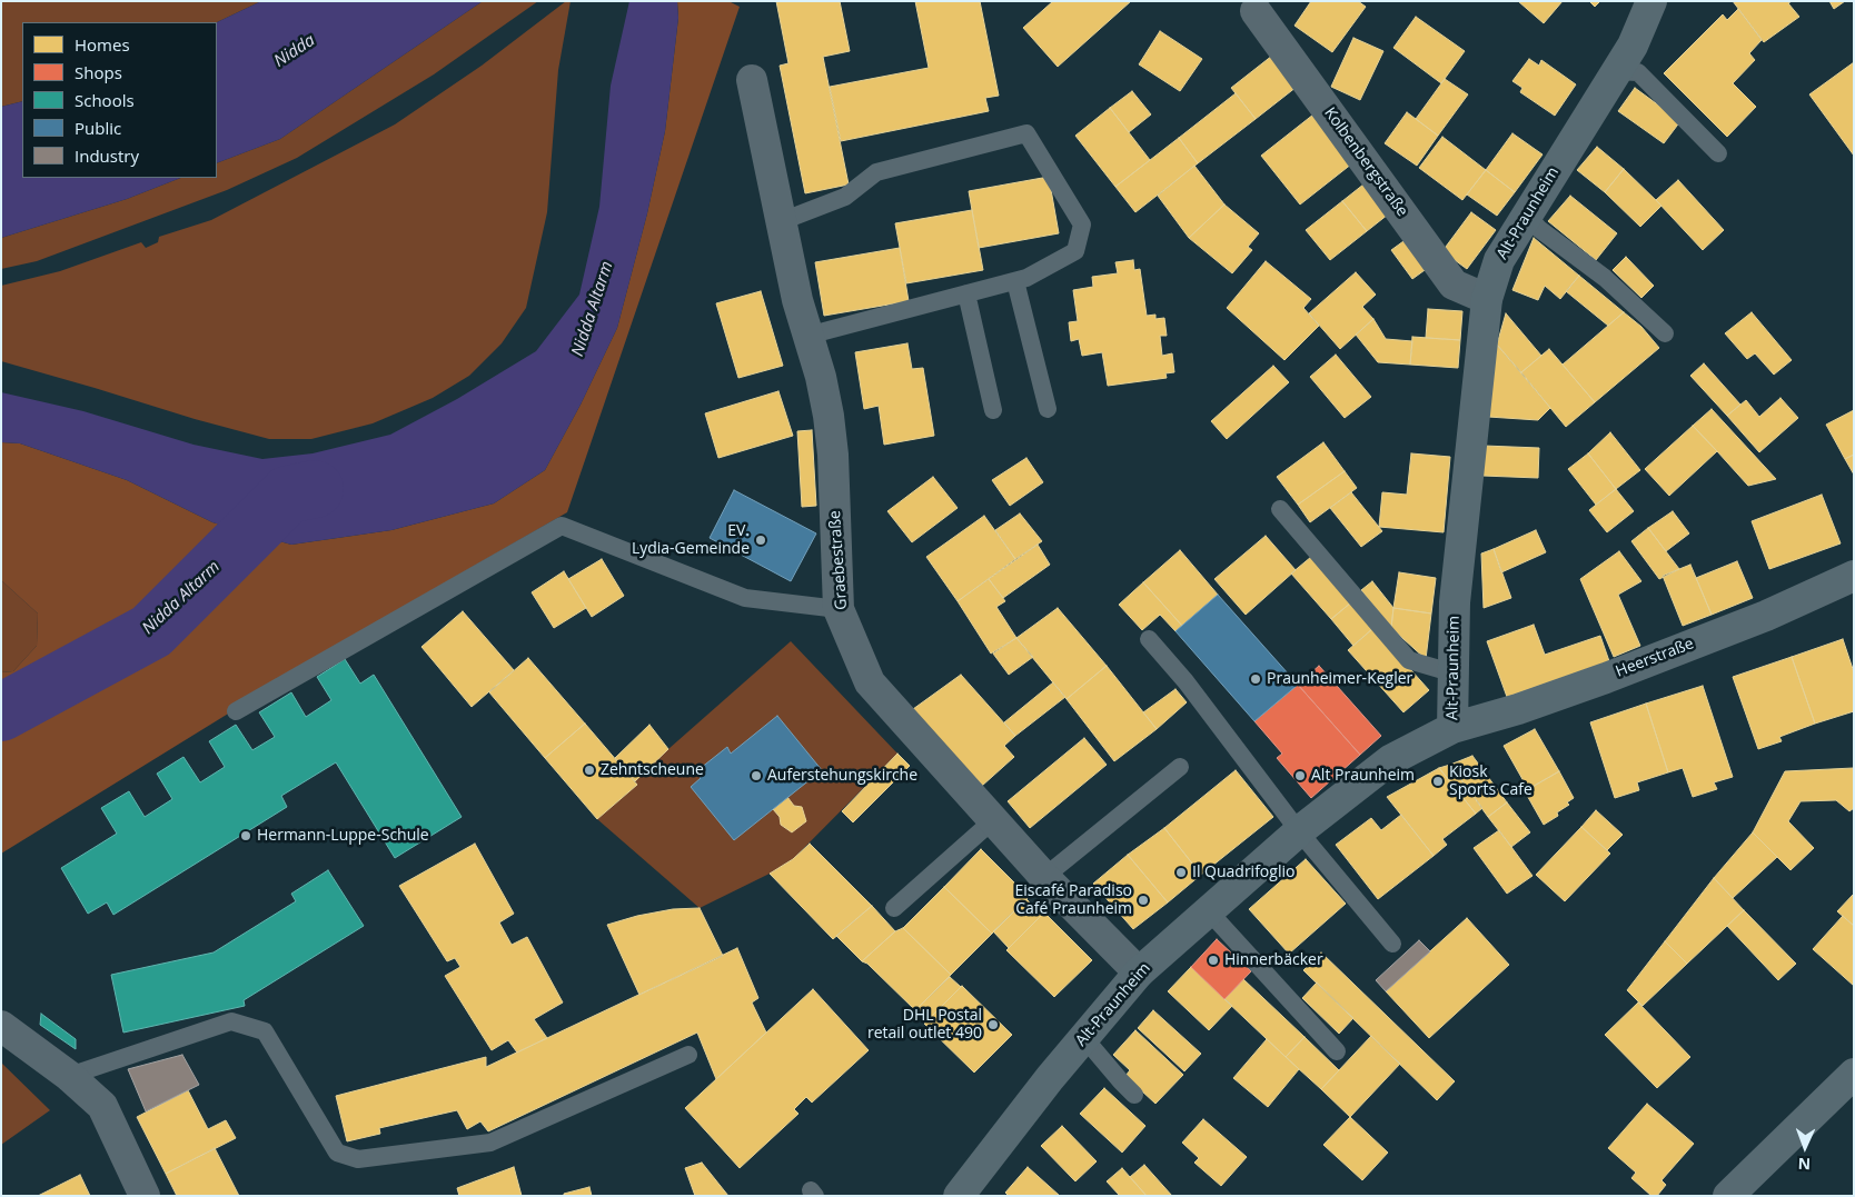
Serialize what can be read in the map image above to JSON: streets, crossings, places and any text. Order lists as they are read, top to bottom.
{
  "streets": {
    "main road": ["Alt-Praunheim", "Heerstraße"],
    "street": ["Kolbenbergstraße", "Graebestraße"]
  },
  "crossings": [
    ["Kolbenbergstraße", "Alt-Praunheim"],
    ["Alt-Praunheim", "Graebestraße"],
    ["Alt-Praunheim", "Heerstraße"]
  ],
  "water": ["Nidda", "Nidda Altarm"],
  "places": [
    "EV. Lydia-Gemeinde",
    "Praunheimer-Kegler",
    "Zehntscheune",
    "Auferstehungskirche",
    "Alt Praunheim",
    "Kiosk Sports Cafe",
    "Hermann-Luppe-Schule",
    "Il Quadrifoglio",
    "Eiscafé Paradiso Café Praunheim",
    "Hinnerbäcker",
    "DHL Postal retail outlet 490"
  ],
  "legend": [
    "Homes",
    "Shops",
    "Schools",
    "Public",
    "Industry"
  ],
  "north": "bottom"
}
